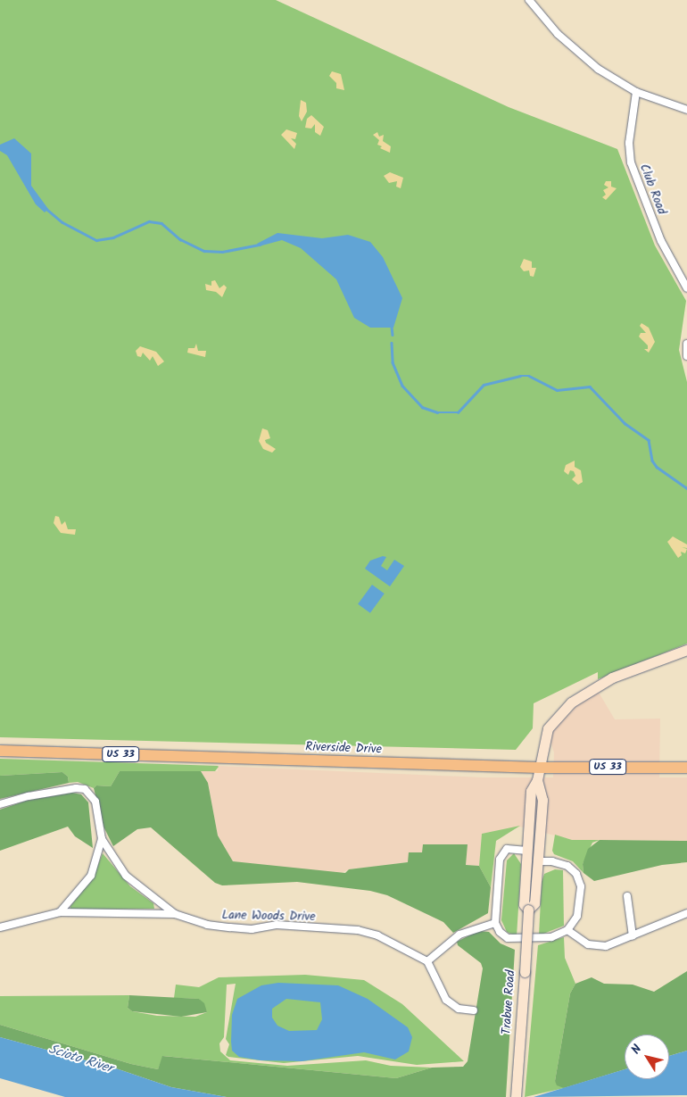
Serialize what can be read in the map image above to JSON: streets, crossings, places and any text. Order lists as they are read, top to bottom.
{
  "streets": {
    "main road": ["Riverside Drive", "US 33", "Trabue Road"],
    "street": ["Club Road", "Lane Woods Drive"]
  },
  "crossings": [
    ["Riverside Drive", "Trabue Road"]
  ],
  "water": ["Scioto River"],
  "north": "top left"
}
